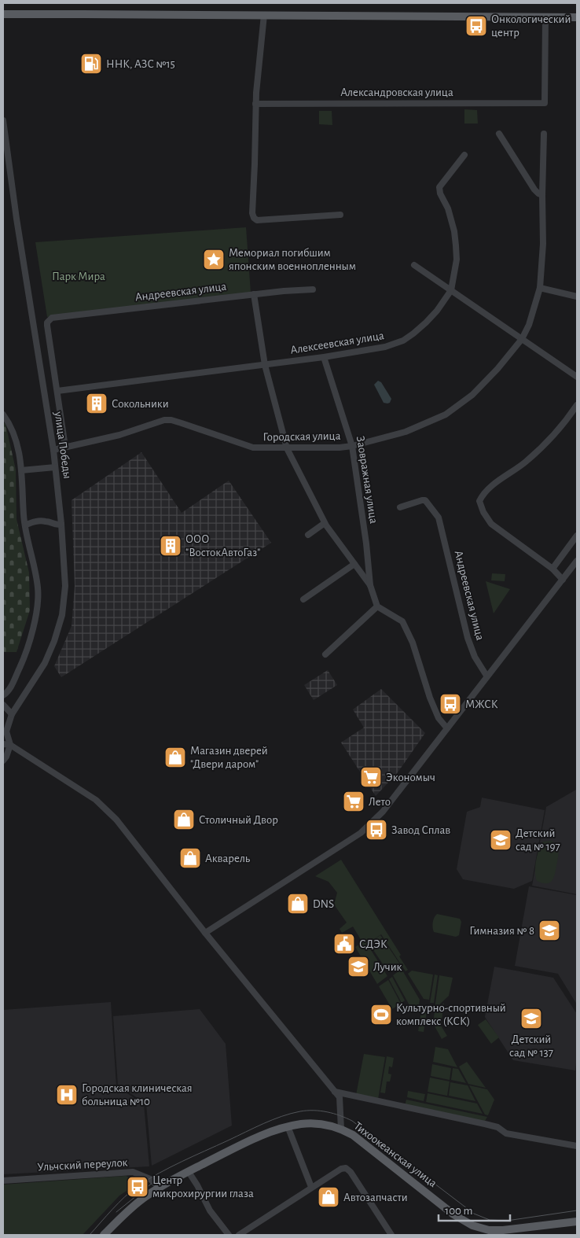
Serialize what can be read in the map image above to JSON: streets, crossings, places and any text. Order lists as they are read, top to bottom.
{
  "streets": {
    "main road": ["Тихоокеанская улица"],
    "street": [
      "Александровская улица",
      "Андреевская улица",
      "Алексеевская улица",
      "Городская улица",
      "улица Победы",
      "Заовражная улица",
      "Ульчский переулок"
    ]
  },
  "crossings": [
    ["Алексеевская улица", "Заовражная улица"],
    ["Городская улица", "улица Победы"],
    ["Городская улица", "Заовражная улица"],
    ["Тихоокеанская улица", "Ульчский переулок"]
  ],
  "parks": ["Парк Мира"],
  "places": {
    "bus stop": [
      "Онкологический центр",
      "МЖСК",
      "Завод Сплав",
      "Центр микрохирургии глаза"
    ],
    "fuel station": ["ННК, АЗС №15"],
    "place": ["Мемориал погибшим японским военнопленным"],
    "building": ["Сокольники", "ООО \"ВостокАвтоГаз\""],
    "shop": [
      "Магазин дверей \"Двери даром\"",
      "Столичный Двор",
      "Акварель",
      "DNS",
      "Автозапчасти"
    ],
    "supermarket": ["Экономыч", "Лето"],
    "school or university": [
      "Детский сад № 197",
      "Гимназия № 8",
      "Лучик",
      "Детский сад № 137"
    ],
    "public building": ["СДЭК"],
    "sports": ["Культурно-спортивный комплекс (КСК)"],
    "hospital": ["Городская клиническая больница №10"]
  },
  "scale_bar": "100 m"
}
